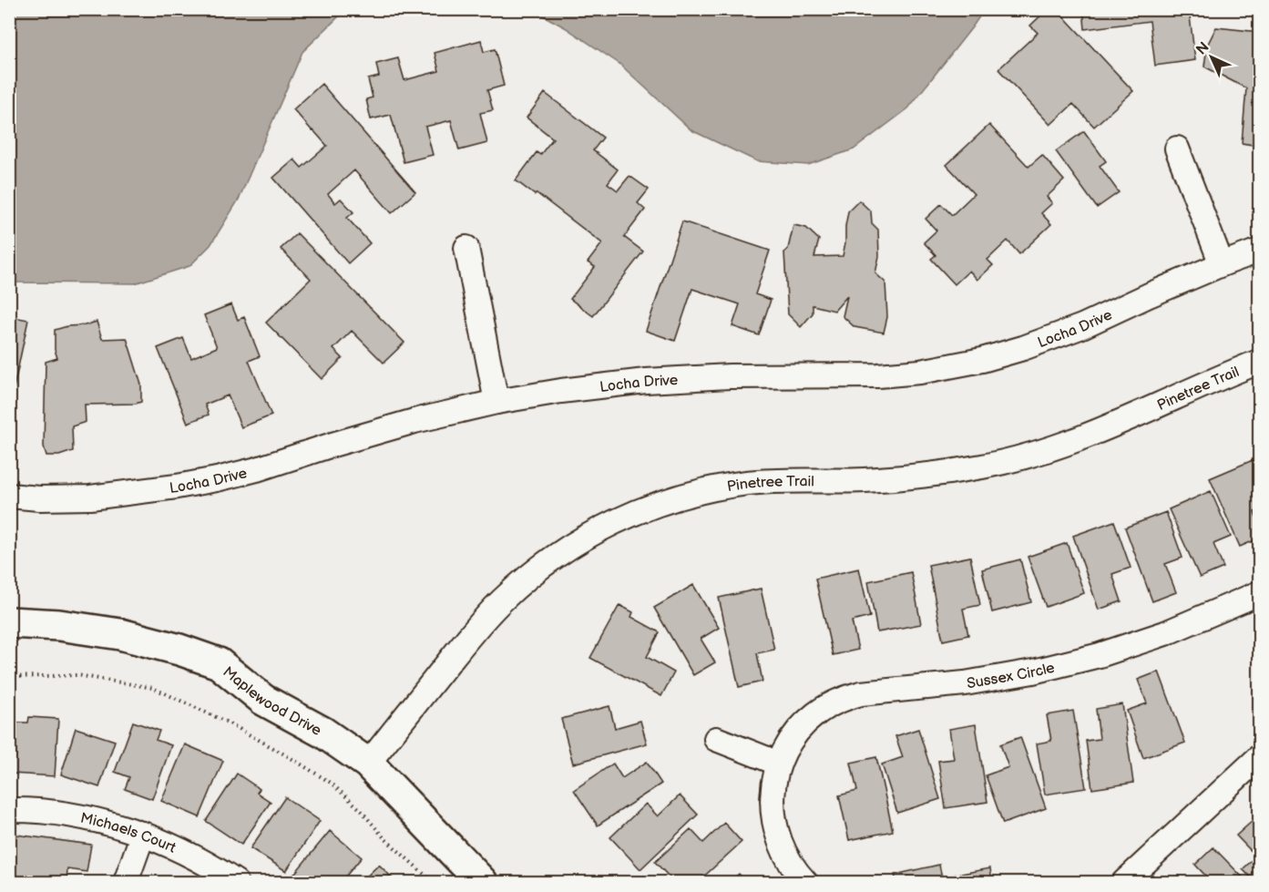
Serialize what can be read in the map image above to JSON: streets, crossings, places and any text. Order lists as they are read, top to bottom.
{
  "streets": {
    "street": [
      "Locha Drive",
      "Pinetree Trail",
      "Sussex Circle",
      "Maplewood Drive",
      "Michaels Court"
    ]
  },
  "crossings": [
    ["Pinetree Trail", "Maplewood Drive"]
  ],
  "north": "top left"
}
